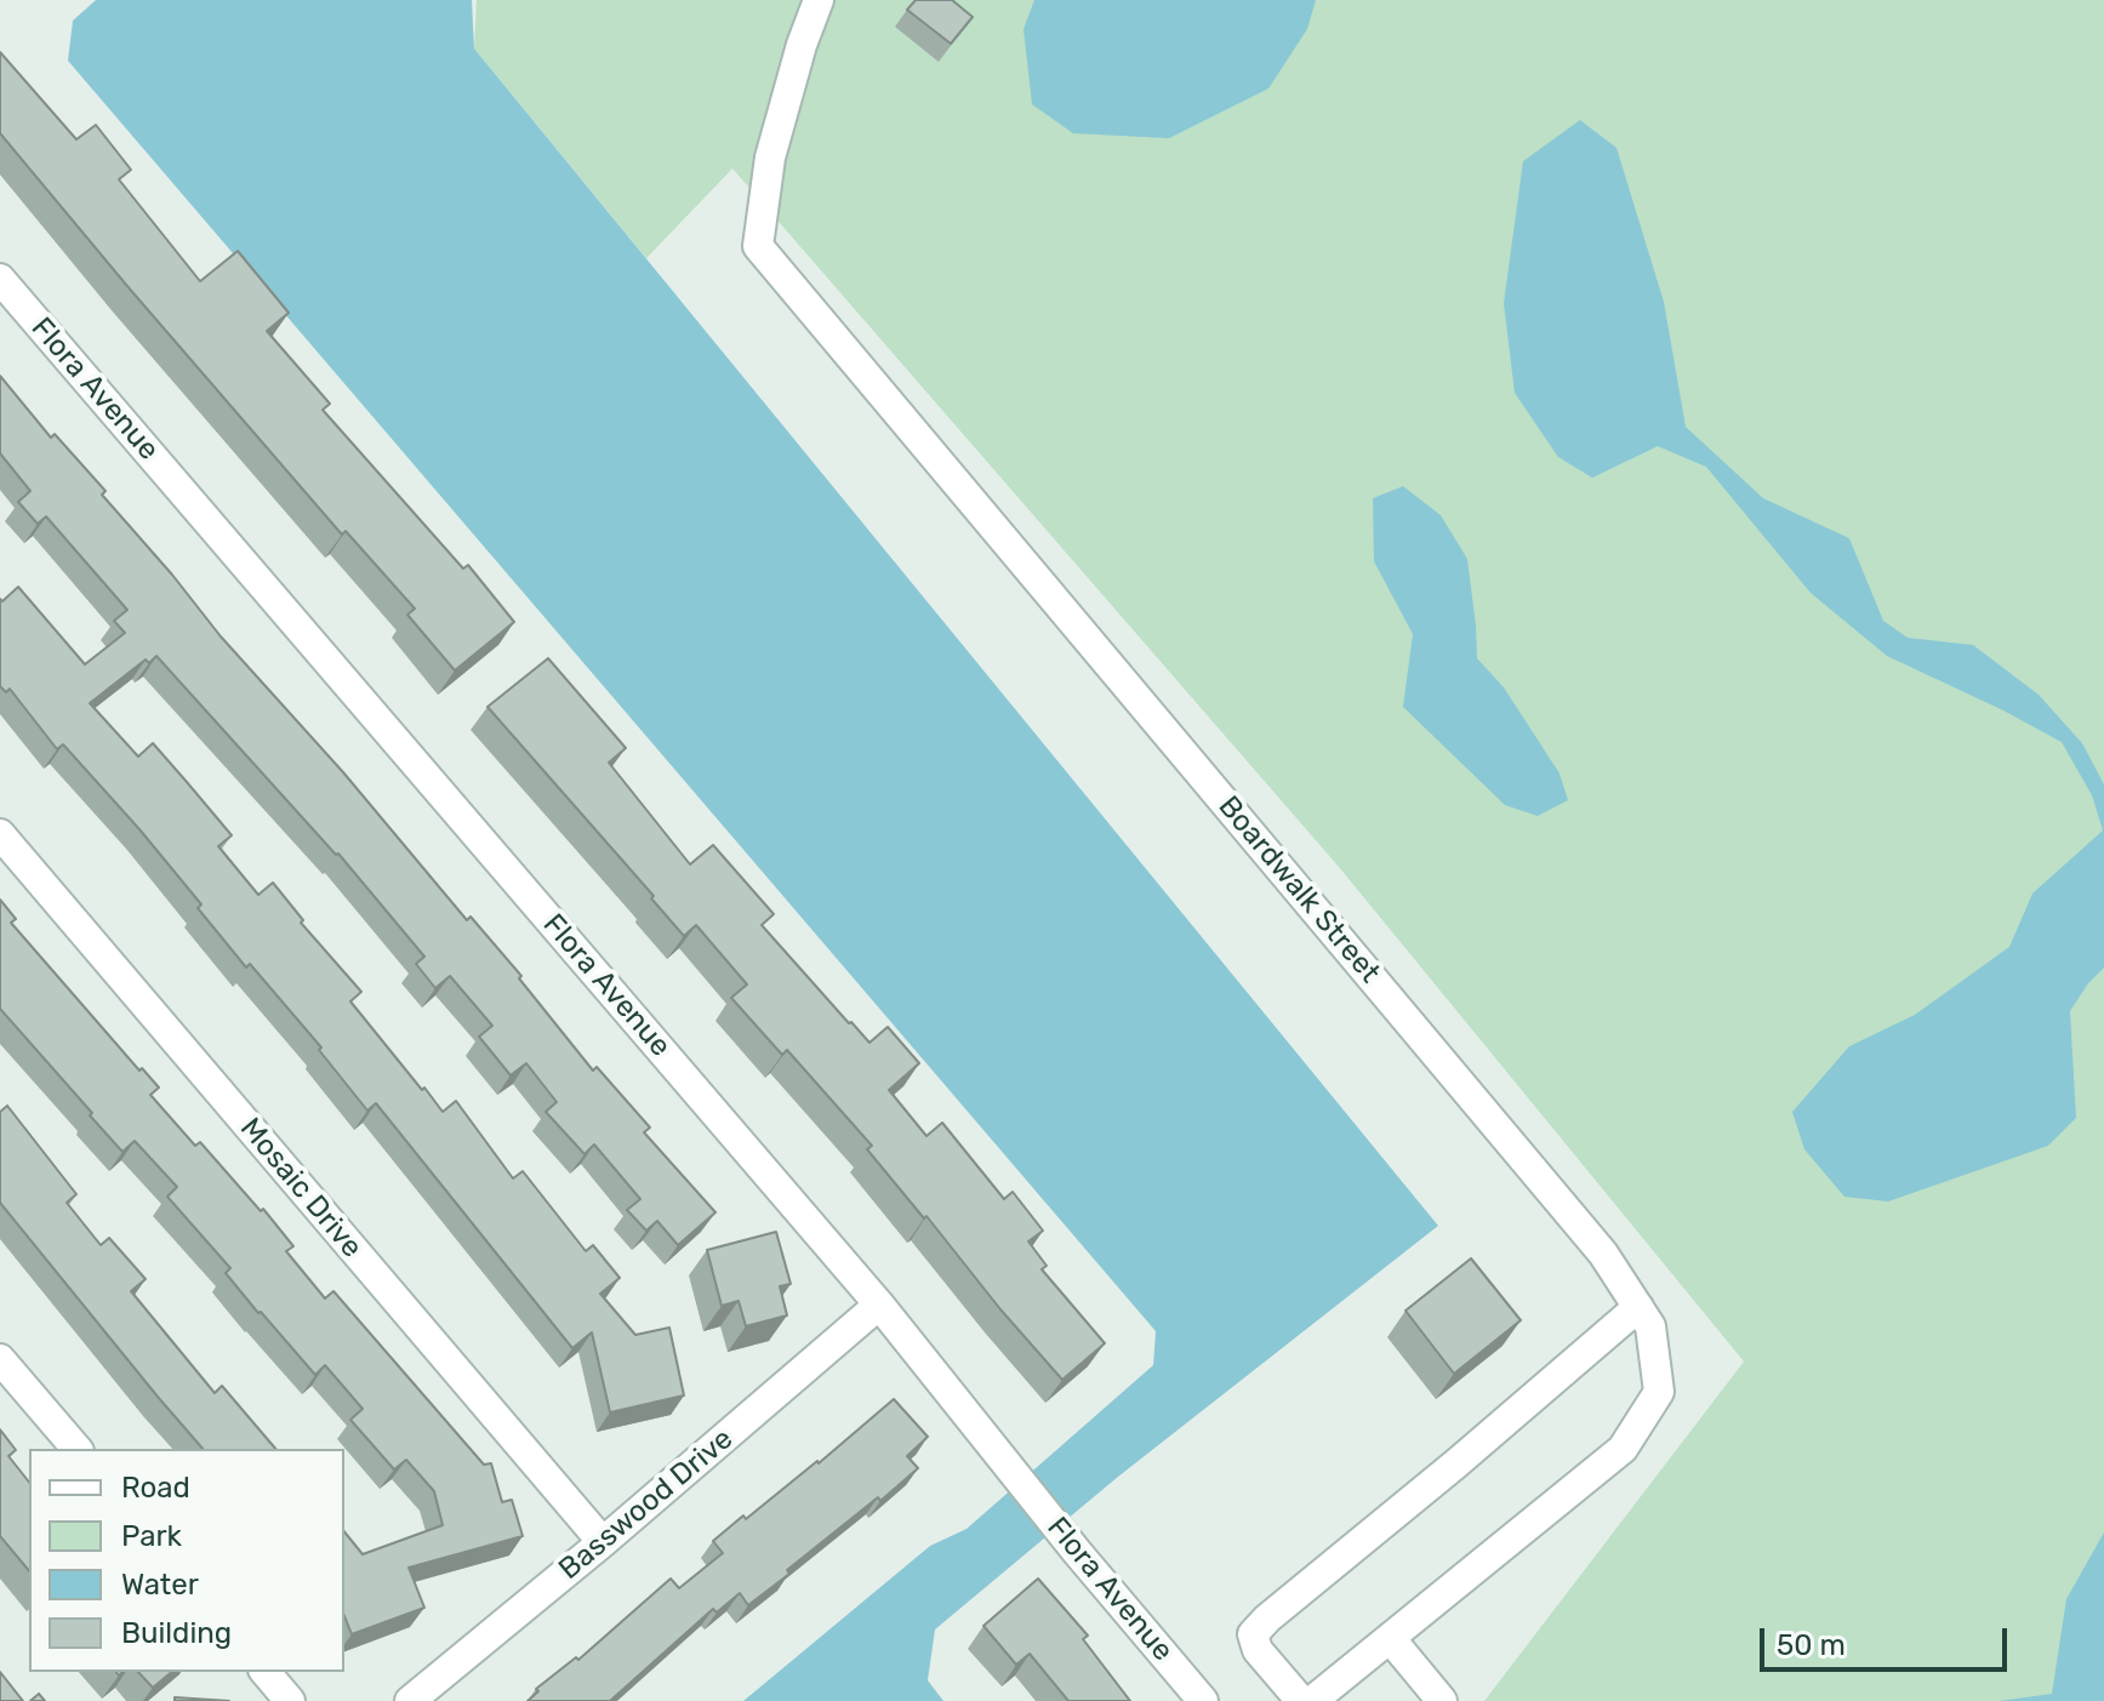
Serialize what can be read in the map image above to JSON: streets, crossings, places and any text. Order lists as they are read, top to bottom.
{
  "streets": {
    "street": [
      "Flora Avenue",
      "Boardwalk Street",
      "Mosaic Drive",
      "Basswood Drive"
    ]
  },
  "crossings": [
    ["Flora Avenue", "Basswood Drive"],
    ["Mosaic Drive", "Basswood Drive"]
  ],
  "legend": [
    "Road",
    "Park",
    "Water",
    "Building"
  ],
  "scale_bar": "50 m"
}
